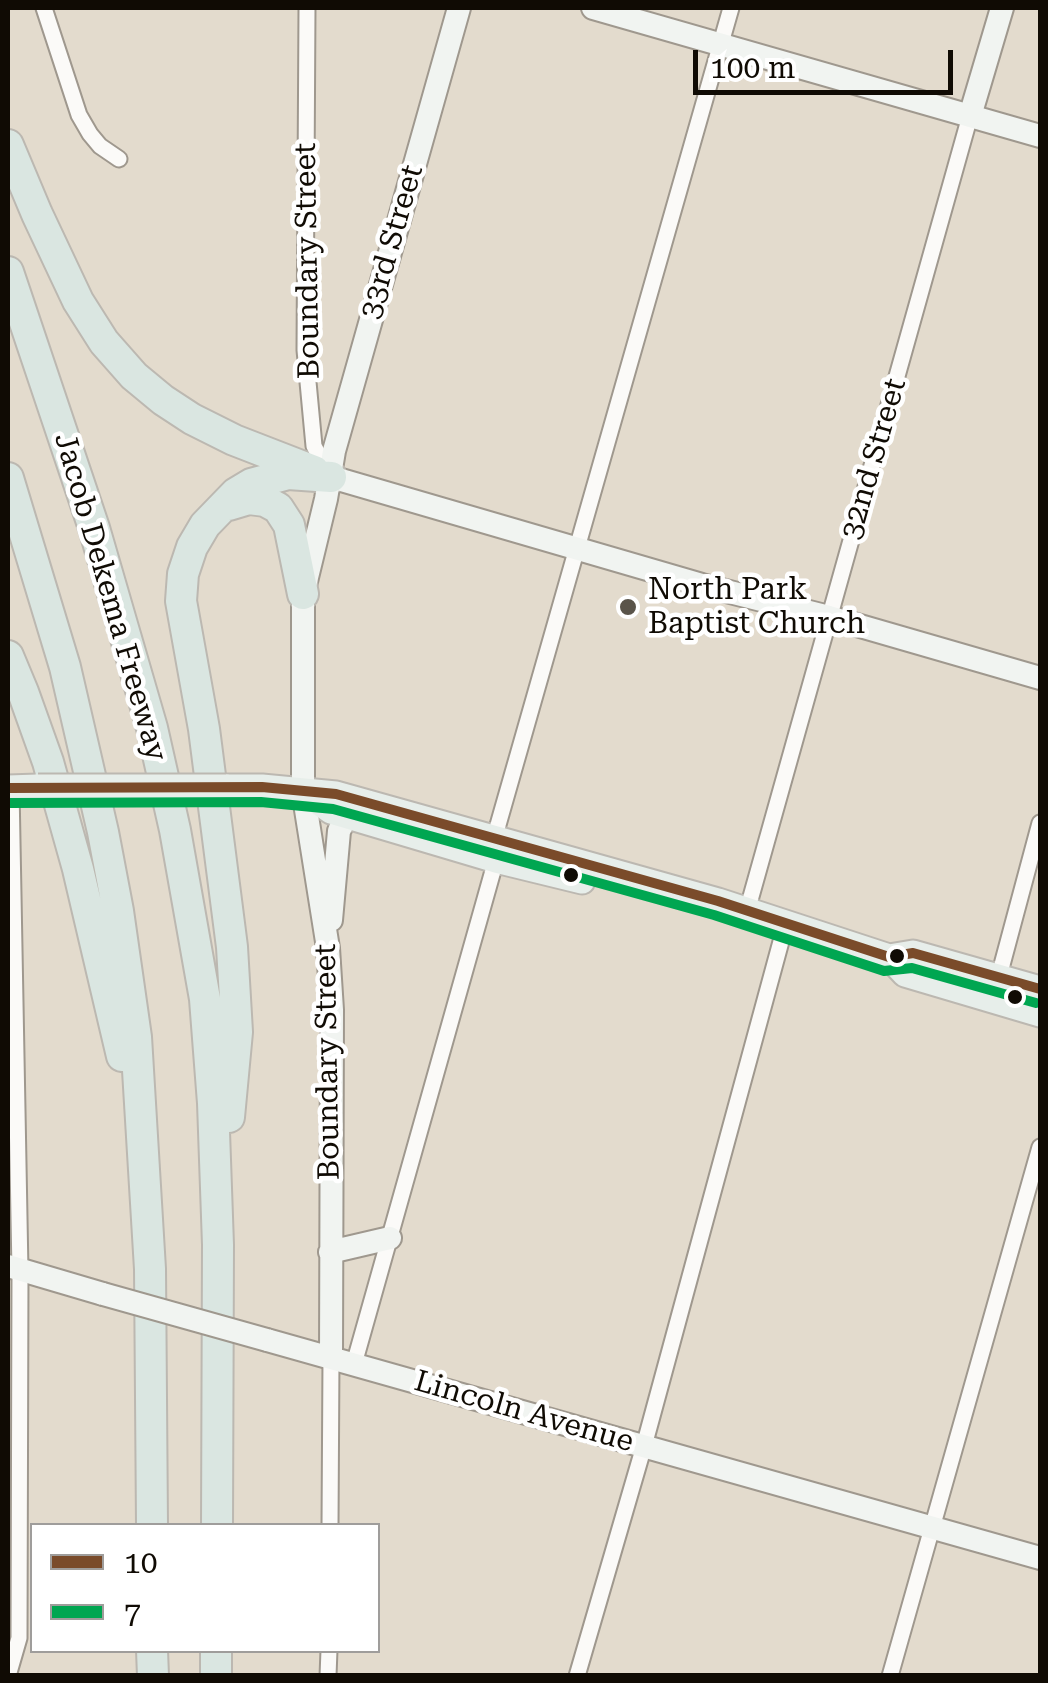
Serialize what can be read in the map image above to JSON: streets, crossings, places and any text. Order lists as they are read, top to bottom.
{
  "streets": {
    "highway": ["Jacob Dekema Freeway"],
    "main road": [
      "33rd Street",
      "Boundary Street",
      "32nd Street",
      "Lincoln Avenue"
    ]
  },
  "crossings": [
    ["33rd Street", "Boundary Street"],
    ["Boundary Street", "Lincoln Avenue"]
  ],
  "places": ["North Park Baptist Church"],
  "lines": ["transit line 10", "transit line 7"],
  "legend": ["10", "7"],
  "scale_bar": "100 m"
}
